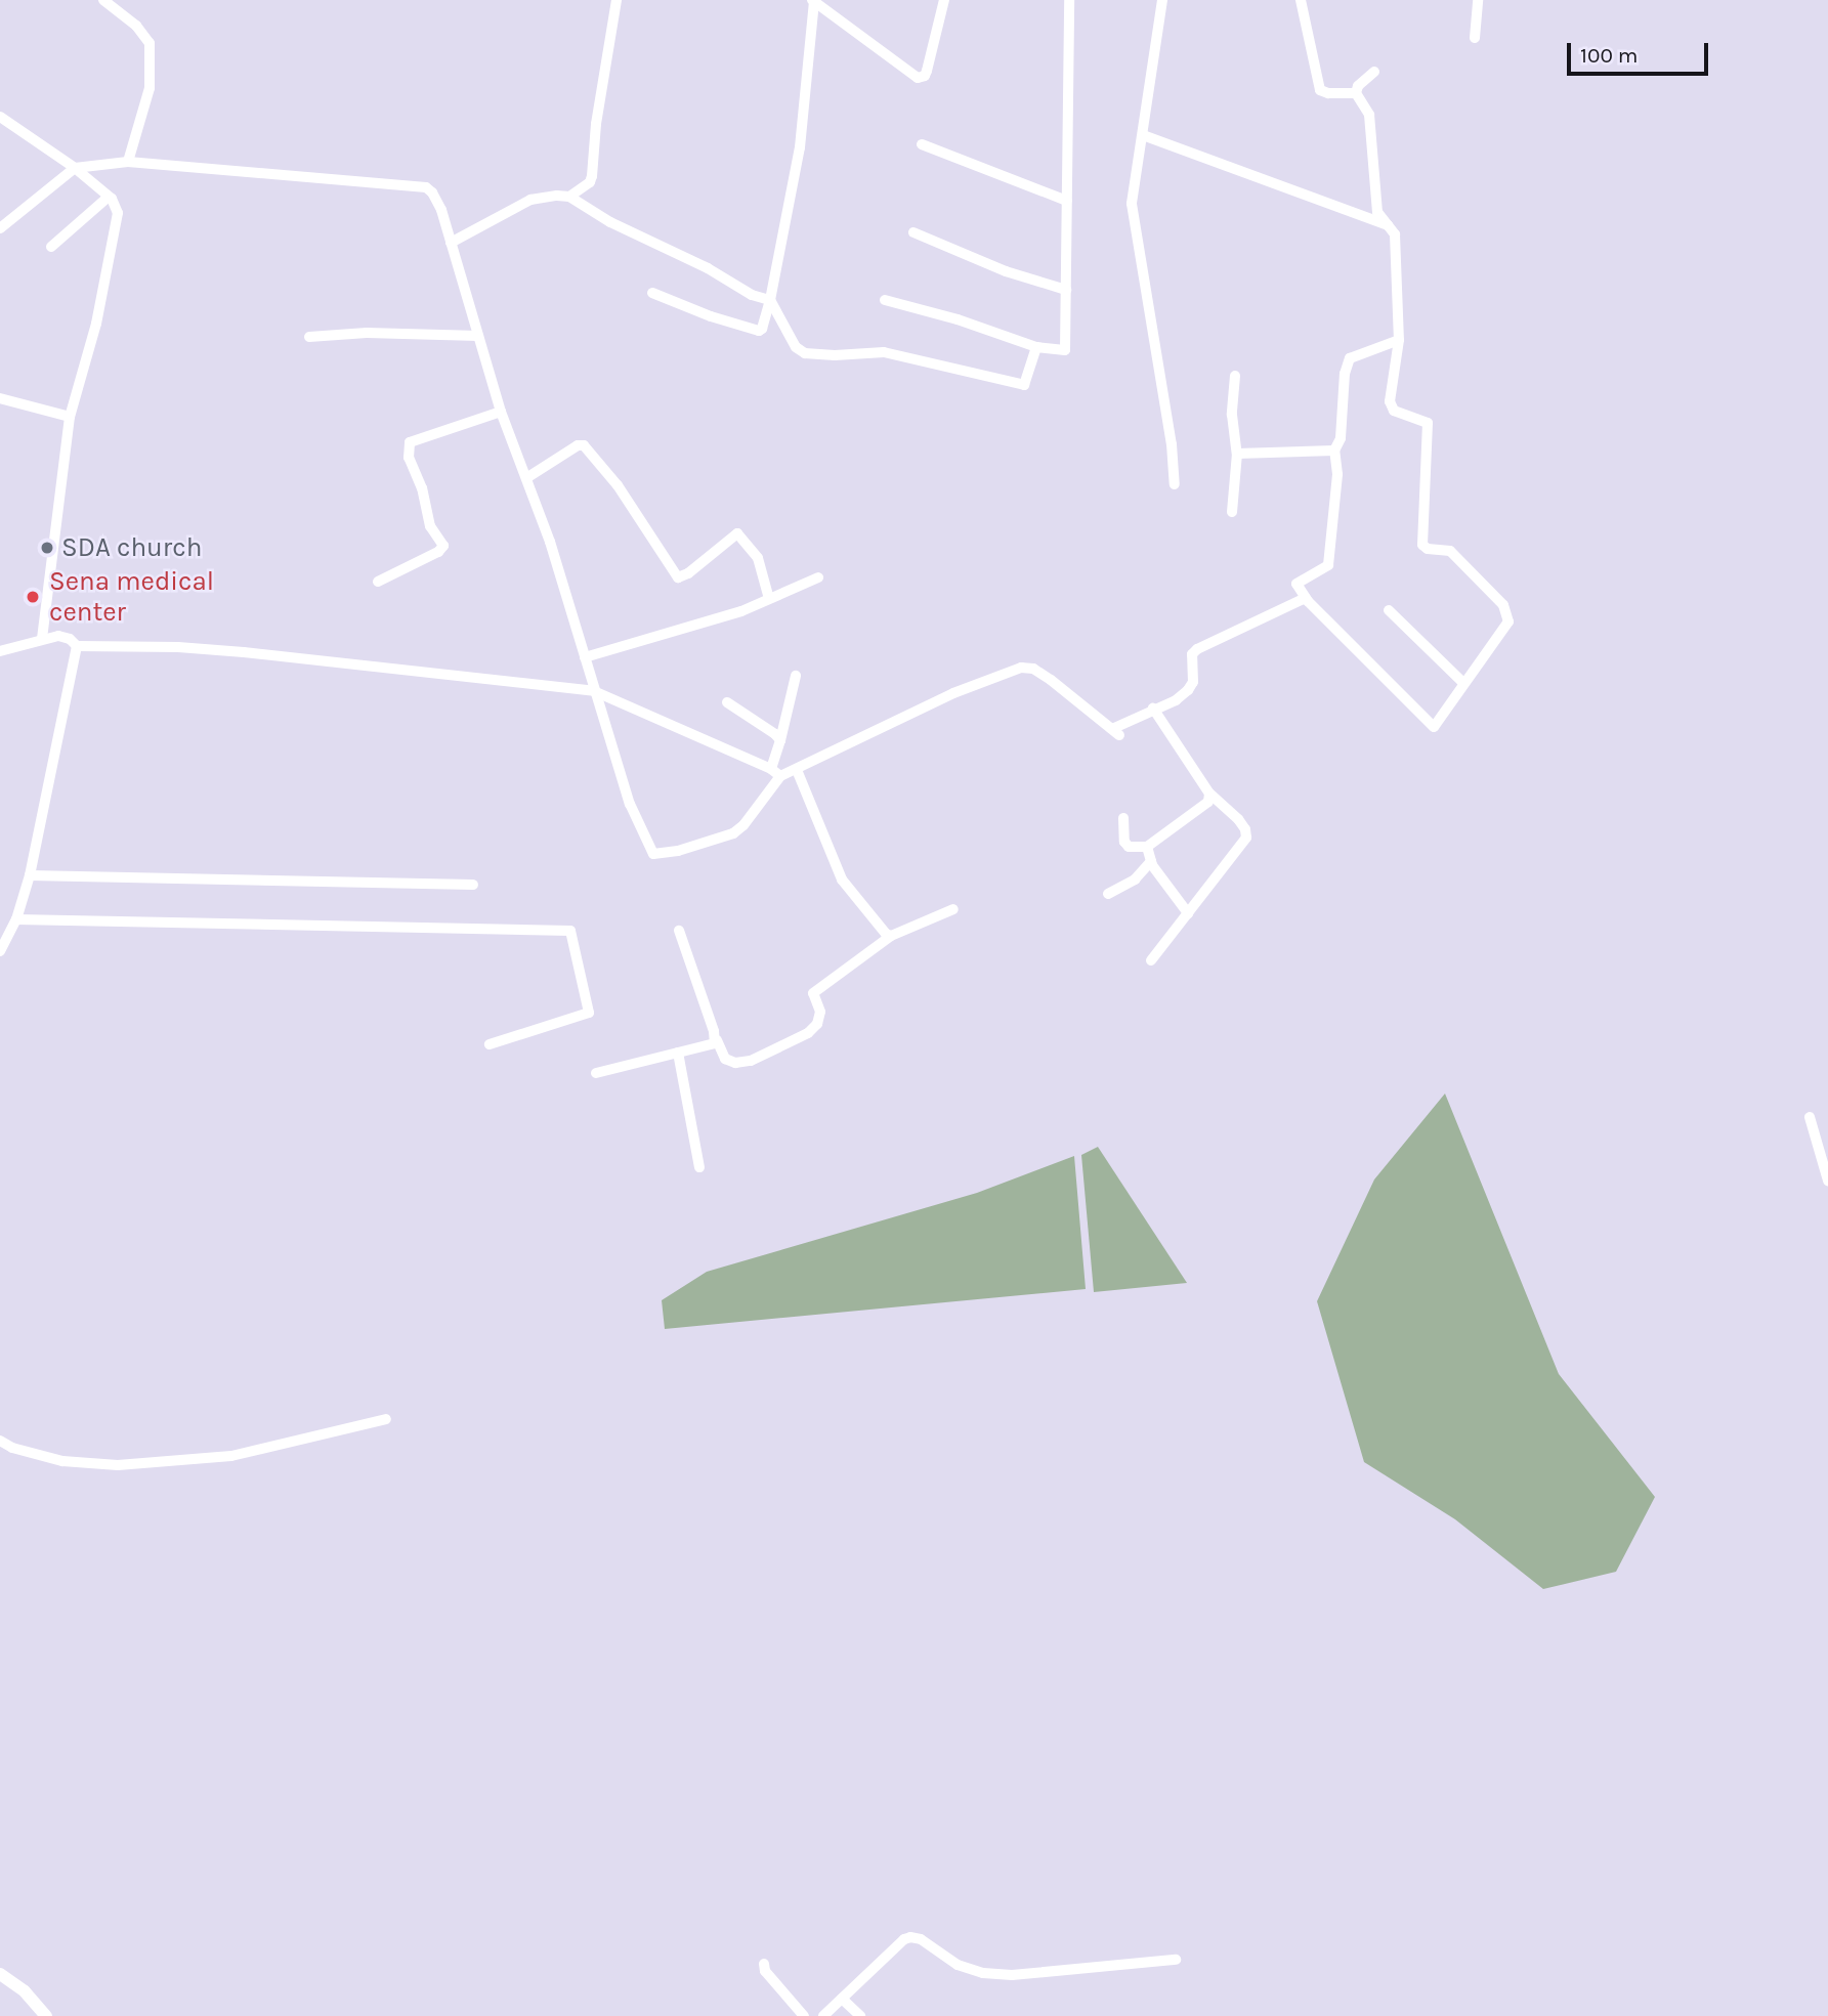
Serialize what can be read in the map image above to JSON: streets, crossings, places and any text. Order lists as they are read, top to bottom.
{
  "places": ["SDA church", "Sena medical center"],
  "scale_bar": "100 m"
}
